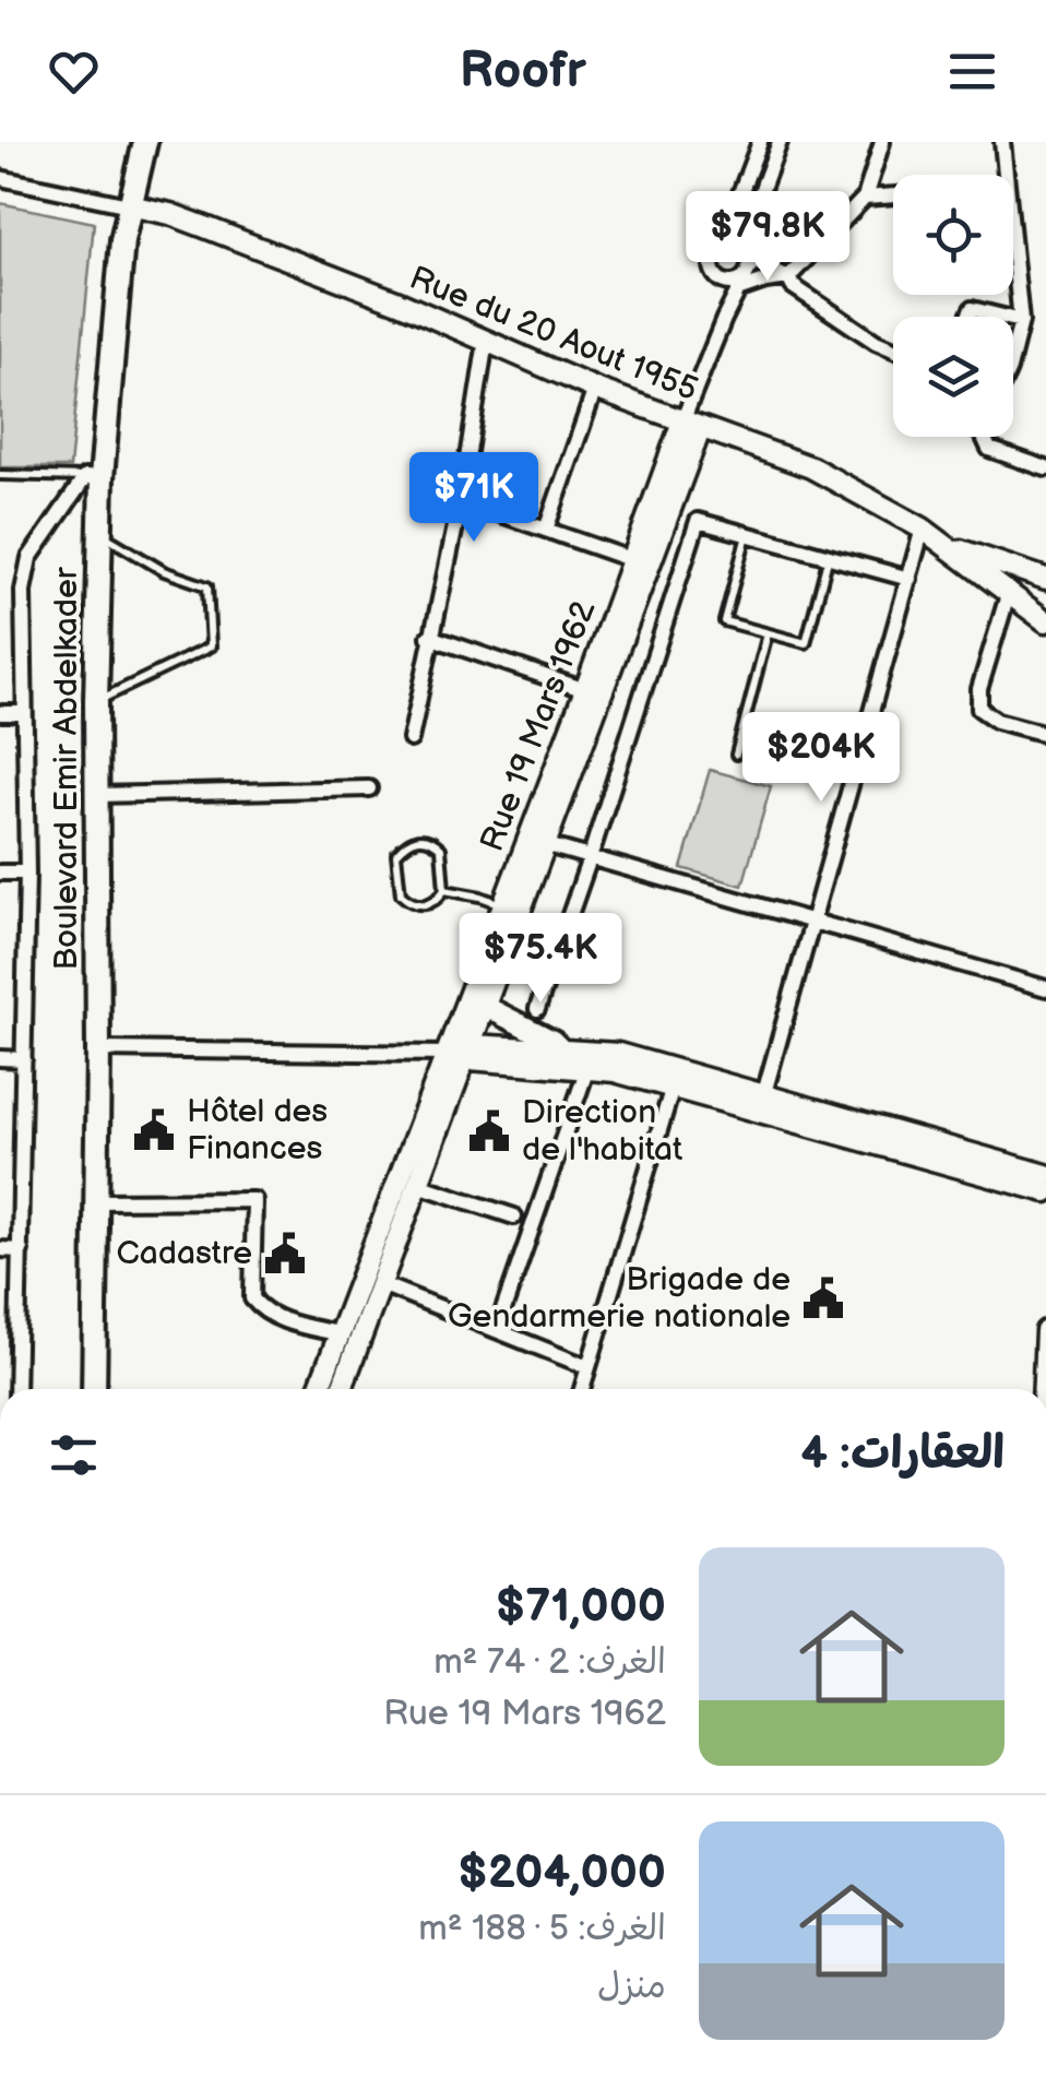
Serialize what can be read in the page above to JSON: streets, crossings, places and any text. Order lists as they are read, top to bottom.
{
  "streets": {
    "main road": ["Boulevard Emir Abdelkader"],
    "street": ["Rue du 20 Aout 1955", "Rue 19 Mars 1962"]
  },
  "crossings": [
    ["Rue du 20 Aout 1955", "Rue 19 Mars 1962"],
    ["Rue du 20 Aout 1955", "Boulevard Emir Abdelkader"]
  ],
  "places": {
    "public building": [
      "Hôtel des Finances",
      "Direction de l'habitat",
      "Cadastre",
      "Brigade de Gendarmerie nationale"
    ]
  },
  "page": {
    "header": "Roofr",
    "price": [
      "$79.8K",
      "$71K",
      "$204K",
      "$75.4K"
    ],
    "heading": "العقارات: 4",
    "list": [
      {
        "name": "$71,000",
        "note": "الغرف: 2 · 74 m² · Rue 19 Mars 1962"
      },
      {
        "name": "$204,000",
        "note": "الغرف: 5 · 188 m² · منزل"
      }
    ]
  }
}
